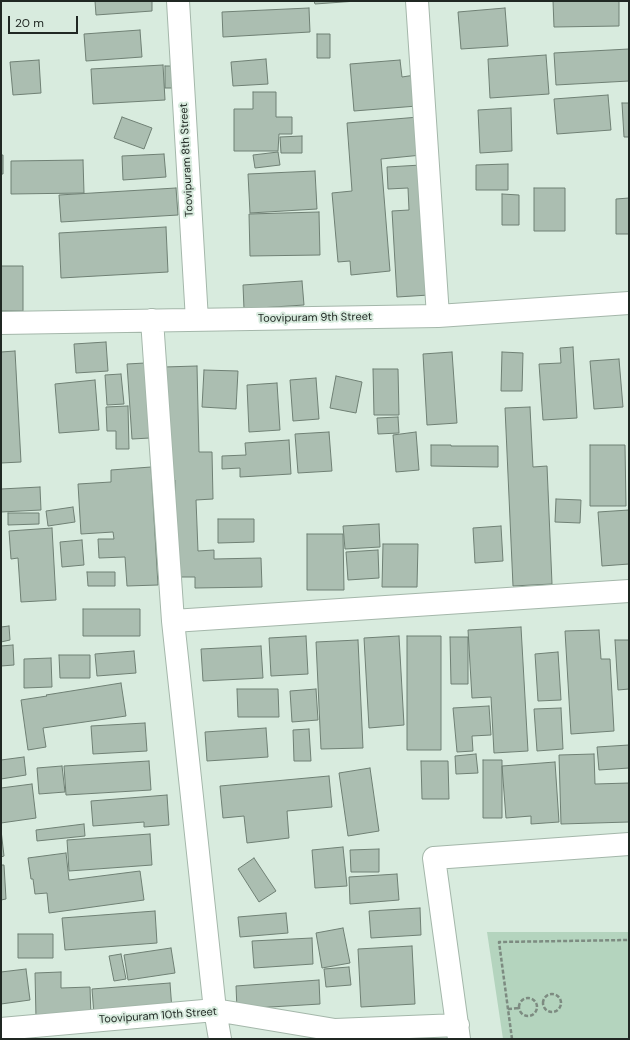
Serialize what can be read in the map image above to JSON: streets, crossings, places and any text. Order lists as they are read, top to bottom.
{
  "streets": {
    "street": ["Toovipuram 8th Street", "Toovipuram 9th Street", "Toovipuram 10th Street"]
  },
  "crossings": [
    ["Toovipuram 8th Street", "Toovipuram 9th Street"]
  ],
  "scale_bar": "20 m"
}
